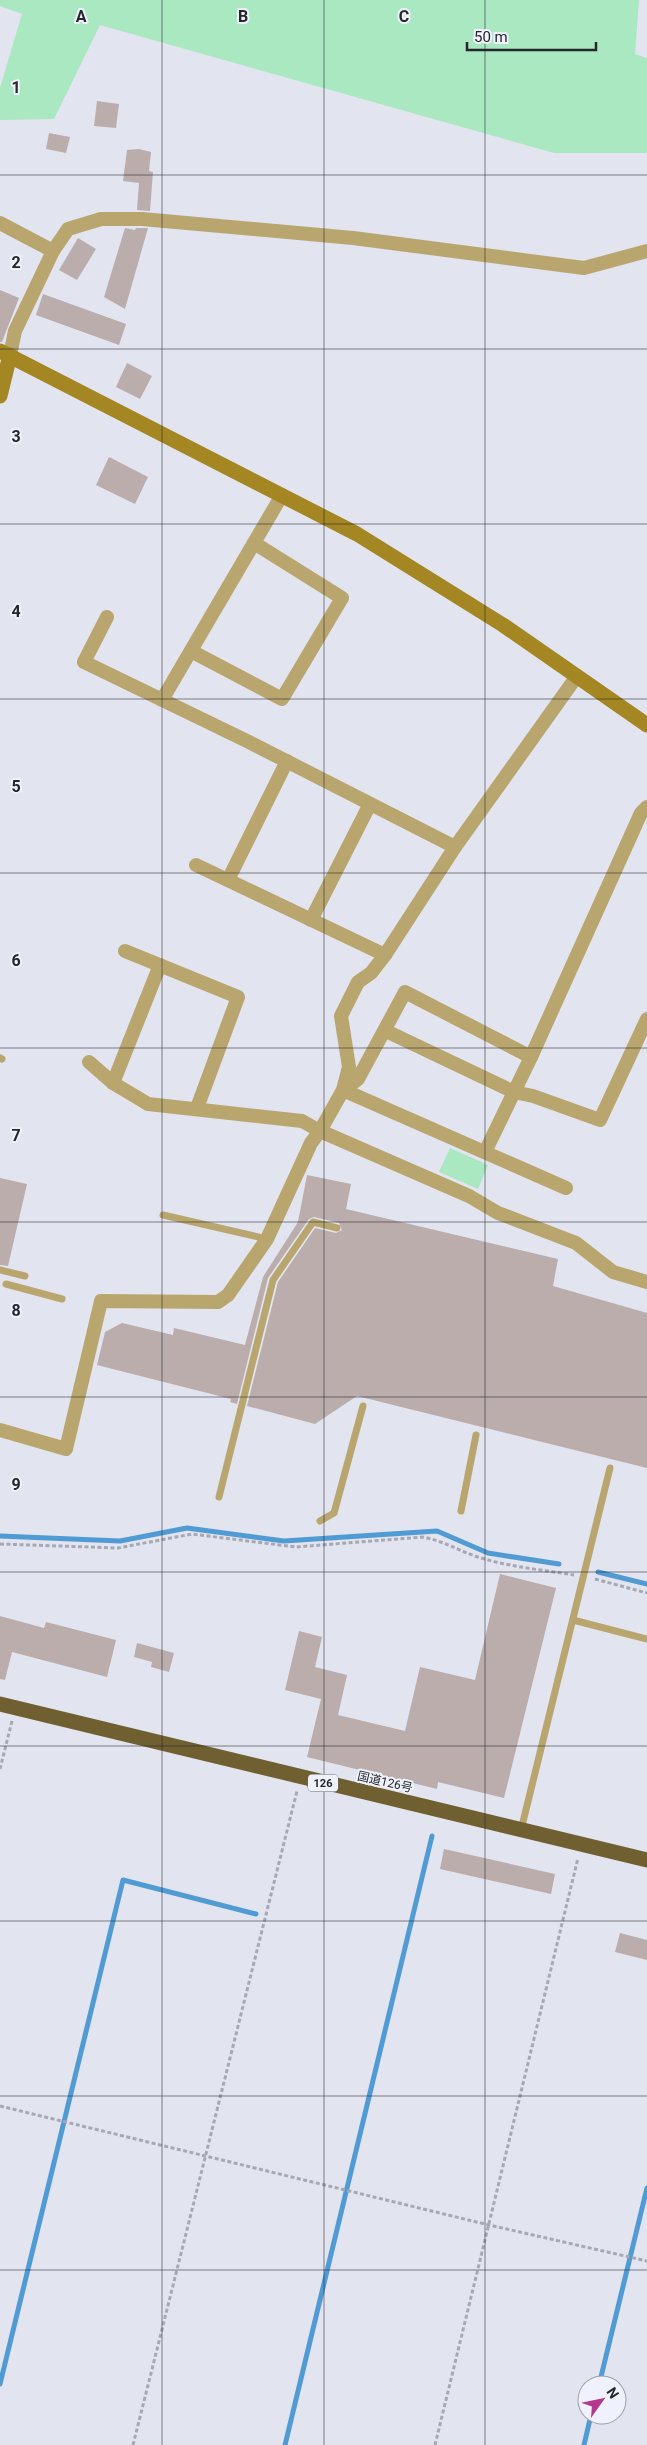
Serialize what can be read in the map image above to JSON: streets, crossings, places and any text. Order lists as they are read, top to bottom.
{
  "streets": {
    "highway": ["国道126号", "126"]
  },
  "scale_bar": "50 m",
  "north": "top right",
  "grid": {
    "columns": ["A", "B", "C"],
    "rows": [
      "1",
      "2",
      "3",
      "4",
      "5",
      "6",
      "7",
      "8",
      "9"
    ]
  }
}
